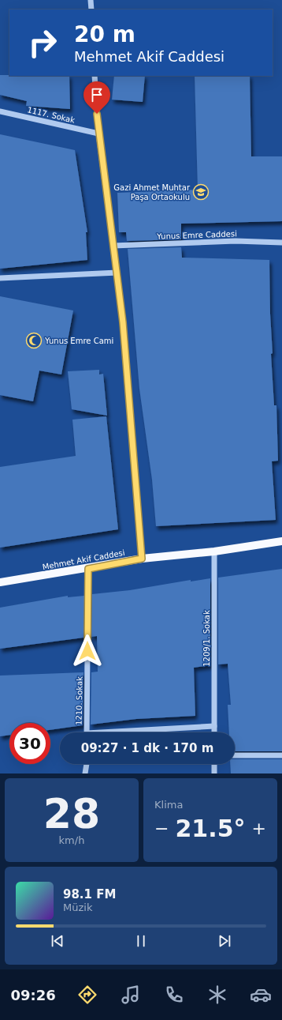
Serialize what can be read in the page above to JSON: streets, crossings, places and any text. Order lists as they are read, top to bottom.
{
  "streets": {
    "main road": ["Mehmet Akif Caddesi"],
    "street": [
      "1117. Sokak",
      "Yunus Emre Caddesi",
      "1209/1. Sokak",
      "1210. Sokak"
    ]
  },
  "crossings": [
    ["Mehmet Akif Caddesi", "1209/1. Sokak"],
    ["Mehmet Akif Caddesi", "1210. Sokak"]
  ],
  "places": {
    "school or university": ["Gazi Ahmet Muhtar Paşa Ortaokulu"],
    "mosque": ["Yunus Emre Cami"]
  },
  "page": {
    "turn": ["20 m", "Mehmet Akif Caddesi"],
    "limit": "30",
    "trip": "09:27 · 1 dk · 170 m",
    "tile": [
      ["28", "km/h"],
      "Klima"
    ],
    "heat": ["−", "21.5°", "+"],
    "song": ["98.1 FM", "Müzik"],
    "tabs": "09:26"
  }
}
